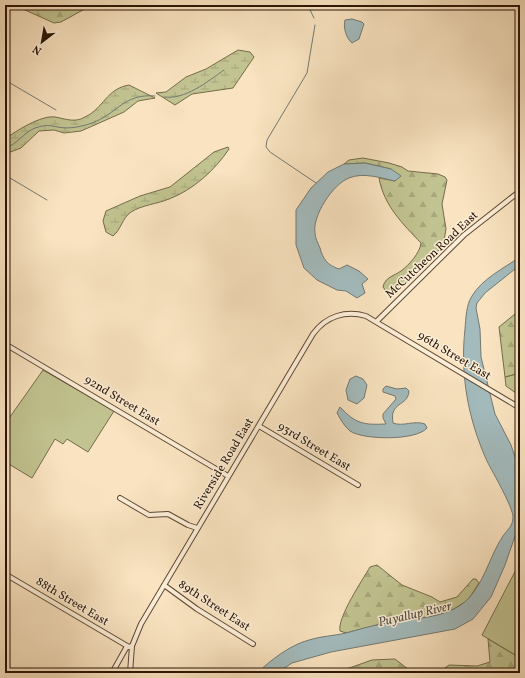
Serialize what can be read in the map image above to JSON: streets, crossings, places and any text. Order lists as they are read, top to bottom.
{
  "streets": {
    "street": [
      "McCutcheon Road East",
      "96th Street East",
      "92nd Street East",
      "93rd Street East",
      "Riverside Road East",
      "88th Street East",
      "89th Street East"
    ]
  },
  "crossings": [
    ["McCutcheon Road East", "96th Street East"],
    ["McCutcheon Road East", "Riverside Road East"],
    ["96th Street East", "Riverside Road East"],
    ["92nd Street East", "Riverside Road East"],
    ["93rd Street East", "Riverside Road East"],
    ["Riverside Road East", "88th Street East"],
    ["Riverside Road East", "89th Street East"]
  ],
  "water": ["Puyallup River"],
  "north": "bottom left"
}
